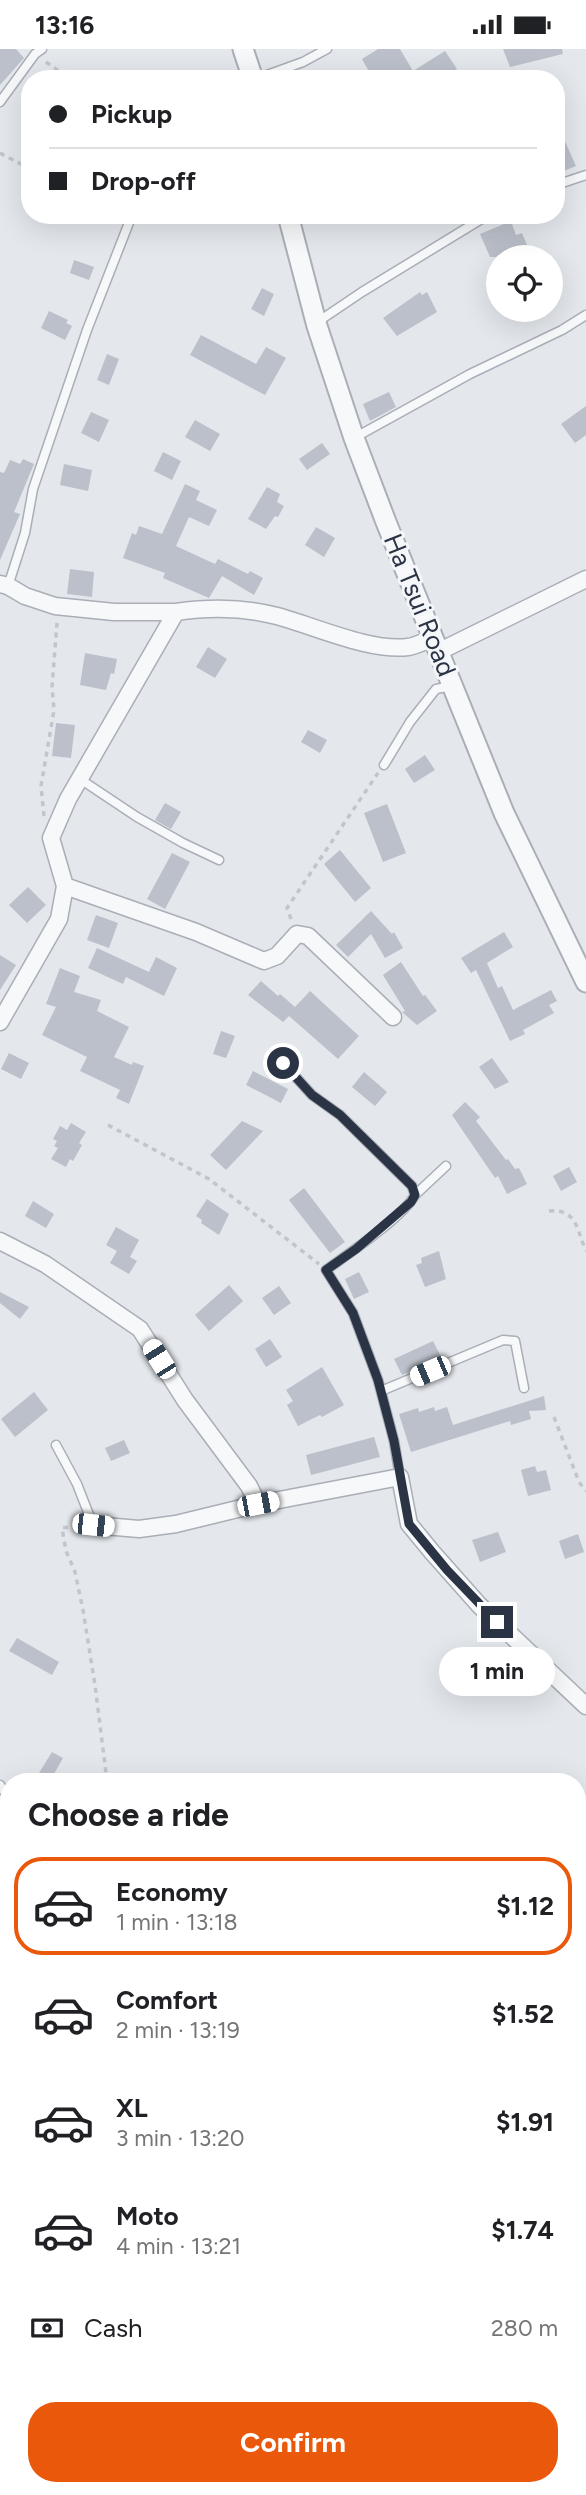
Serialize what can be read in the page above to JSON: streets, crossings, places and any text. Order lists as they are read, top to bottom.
{
  "streets": {
    "street": ["Ha Tsui Road"]
  },
  "page": {
    "status": "13:16",
    "banner": ["Pickup", "Drop-off"],
    "bubble": "1 min",
    "heading": "Choose a ride",
    "list": [
      {
        "name": "Economy",
        "note": "1 min · 13:18",
        "value": "$1.12"
      },
      {
        "name": "Comfort",
        "note": "2 min · 13:19",
        "value": "$1.52"
      },
      {
        "name": "XL",
        "note": "3 min · 13:20",
        "value": "$1.91"
      },
      {
        "name": "Moto",
        "note": "4 min · 13:21",
        "value": "$1.74"
      }
    ],
    "pay": ["Cash", "280 m"],
    "buttons": "Confirm"
  }
}
